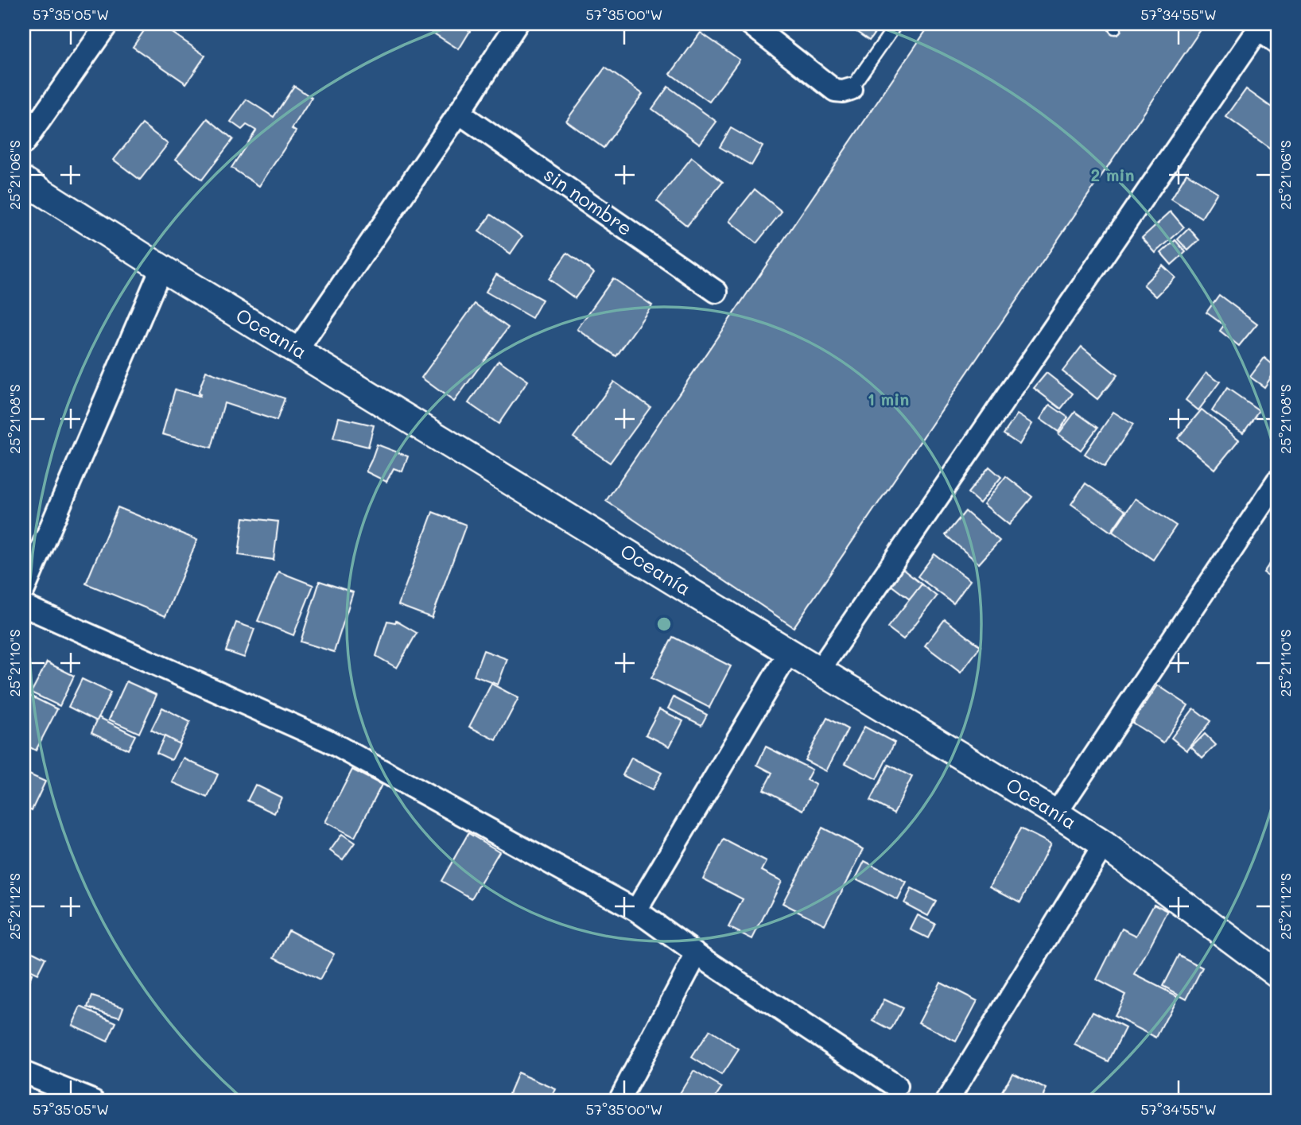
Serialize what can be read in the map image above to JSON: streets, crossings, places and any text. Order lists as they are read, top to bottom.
{
  "streets": {
    "street": ["sin nombre", "Oceanía"]
  },
  "coordinates": [
    "57°35'05\"W",
    "57°35'00\"W",
    "57°34'55\"W",
    "25°21'06\"S",
    "25°21'08\"S",
    "25°21'10\"S",
    "25°21'12\"S"
  ],
  "rings": ["2 min", "1 min"]
}
